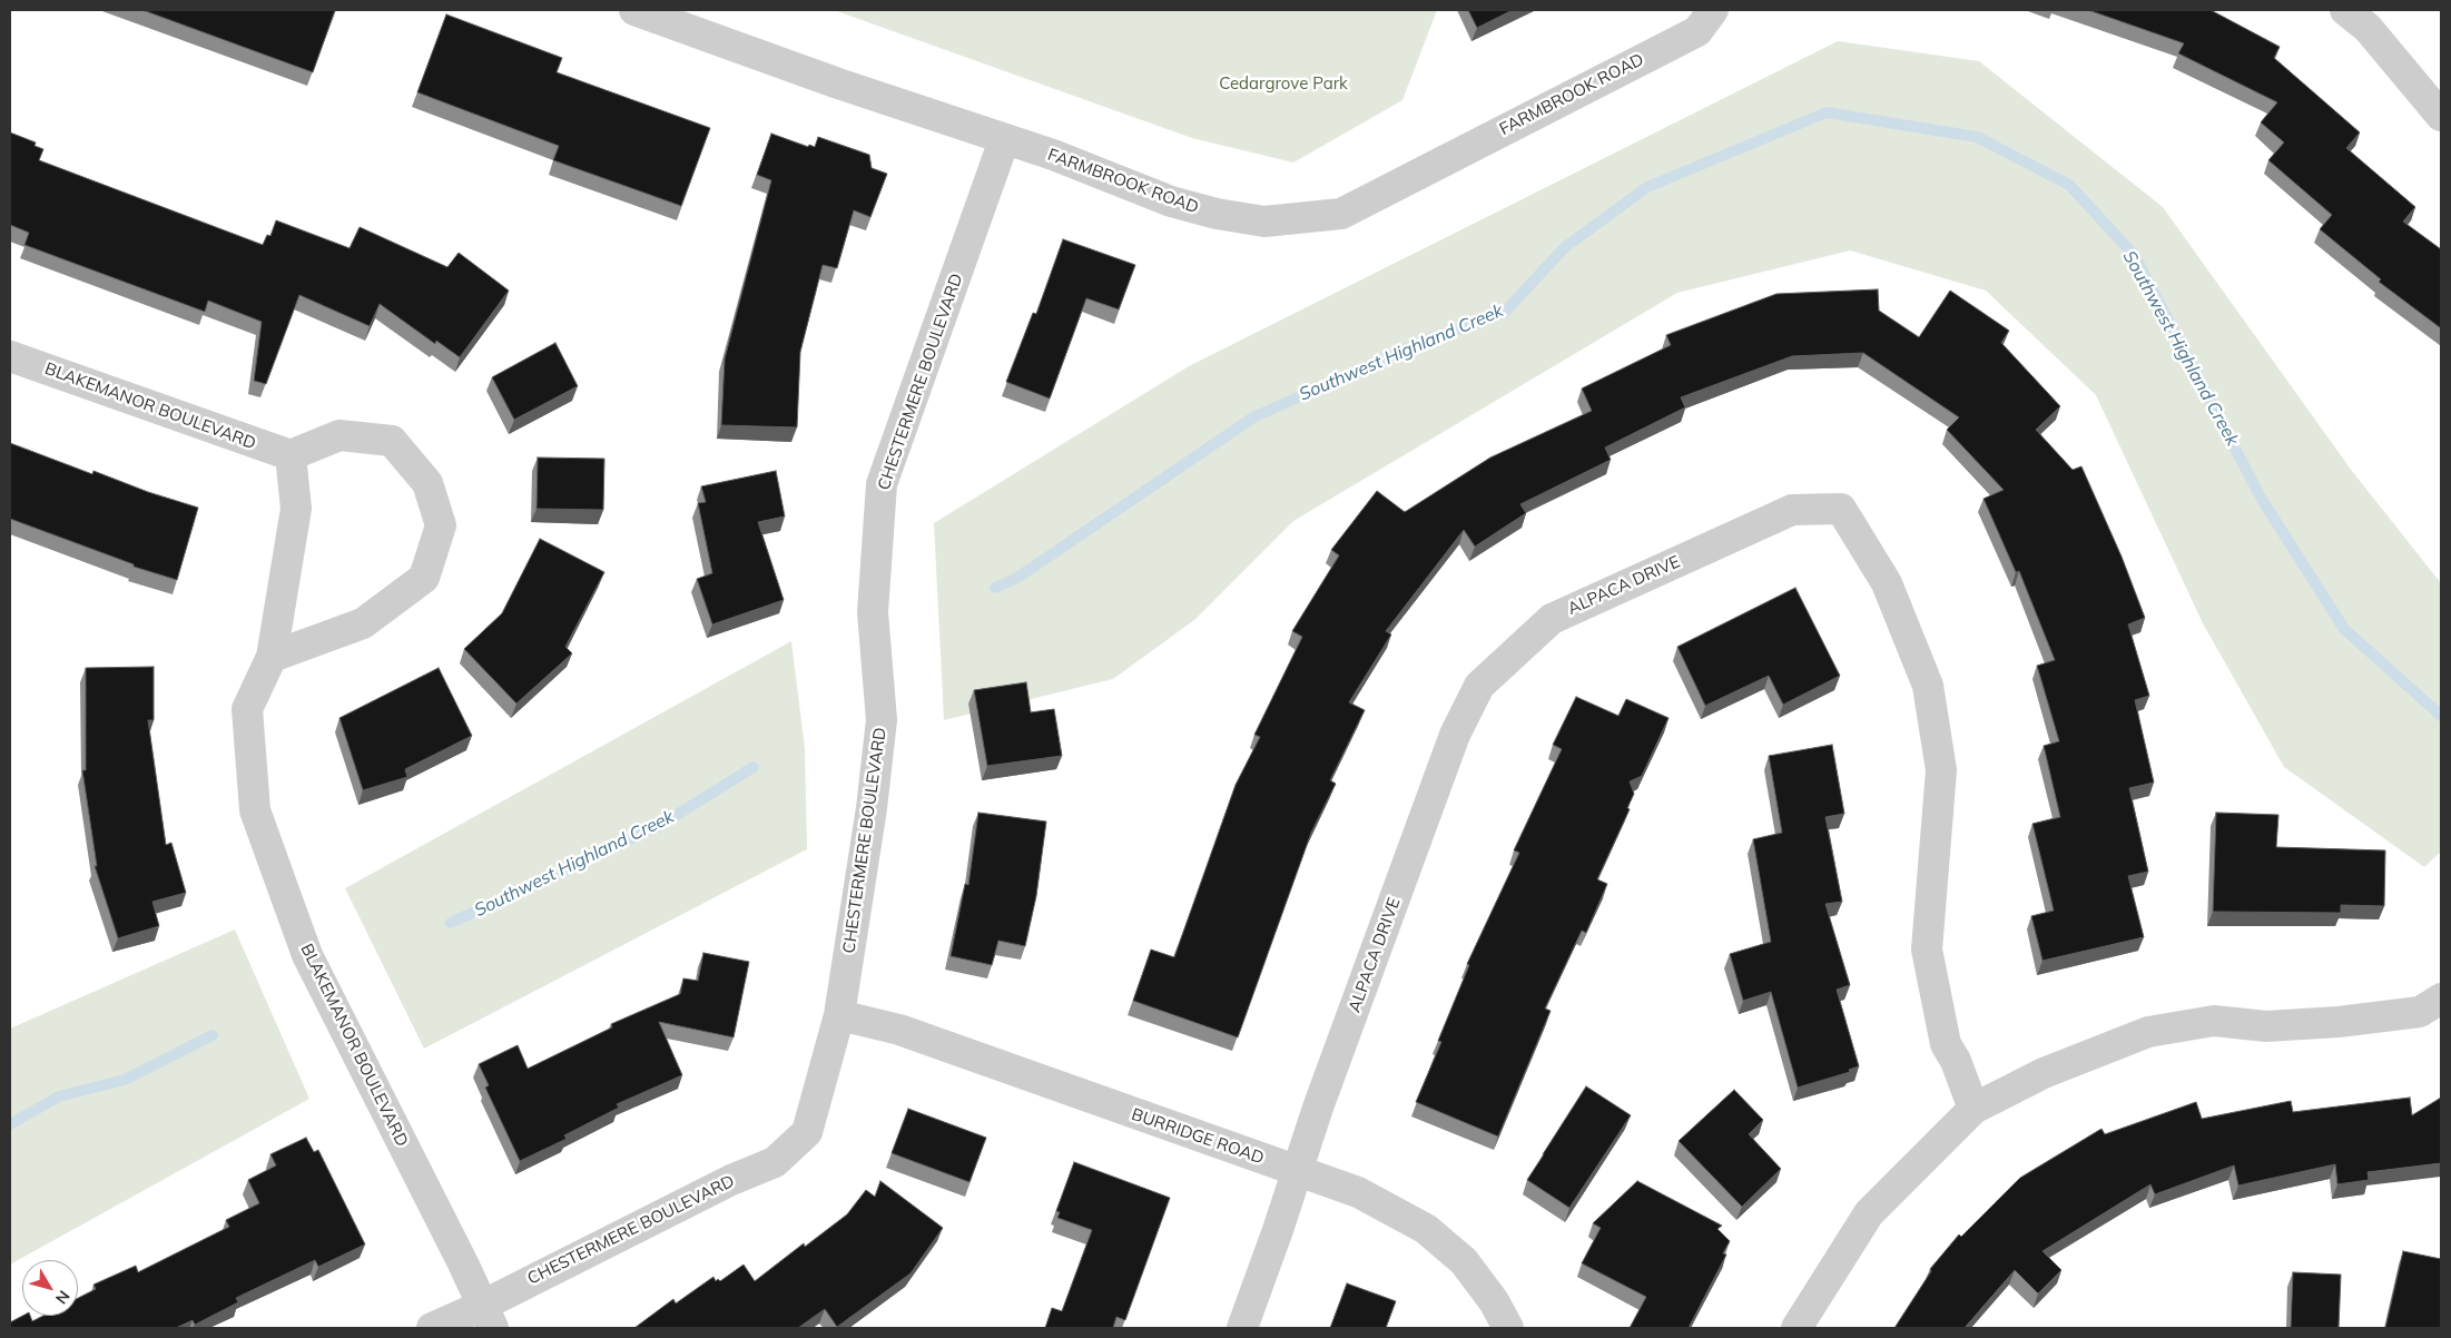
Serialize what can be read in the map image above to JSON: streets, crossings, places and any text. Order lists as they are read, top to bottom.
{
  "streets": {
    "street": [
      "FARMBROOK ROAD",
      "CHESTERMERE BOULEVARD",
      "BLAKEMANOR BOULEVARD",
      "ALPACA DRIVE",
      "BURRIDGE ROAD"
    ]
  },
  "crossings": [
    ["FARMBROOK ROAD", "CHESTERMERE BOULEVARD"],
    ["CHESTERMERE BOULEVARD", "BLAKEMANOR BOULEVARD"],
    ["CHESTERMERE BOULEVARD", "BURRIDGE ROAD"],
    ["ALPACA DRIVE", "BURRIDGE ROAD"]
  ],
  "water": ["Southwest Highland Creek"],
  "parks": ["Cedargrove Park"],
  "north": "bottom right"
}
